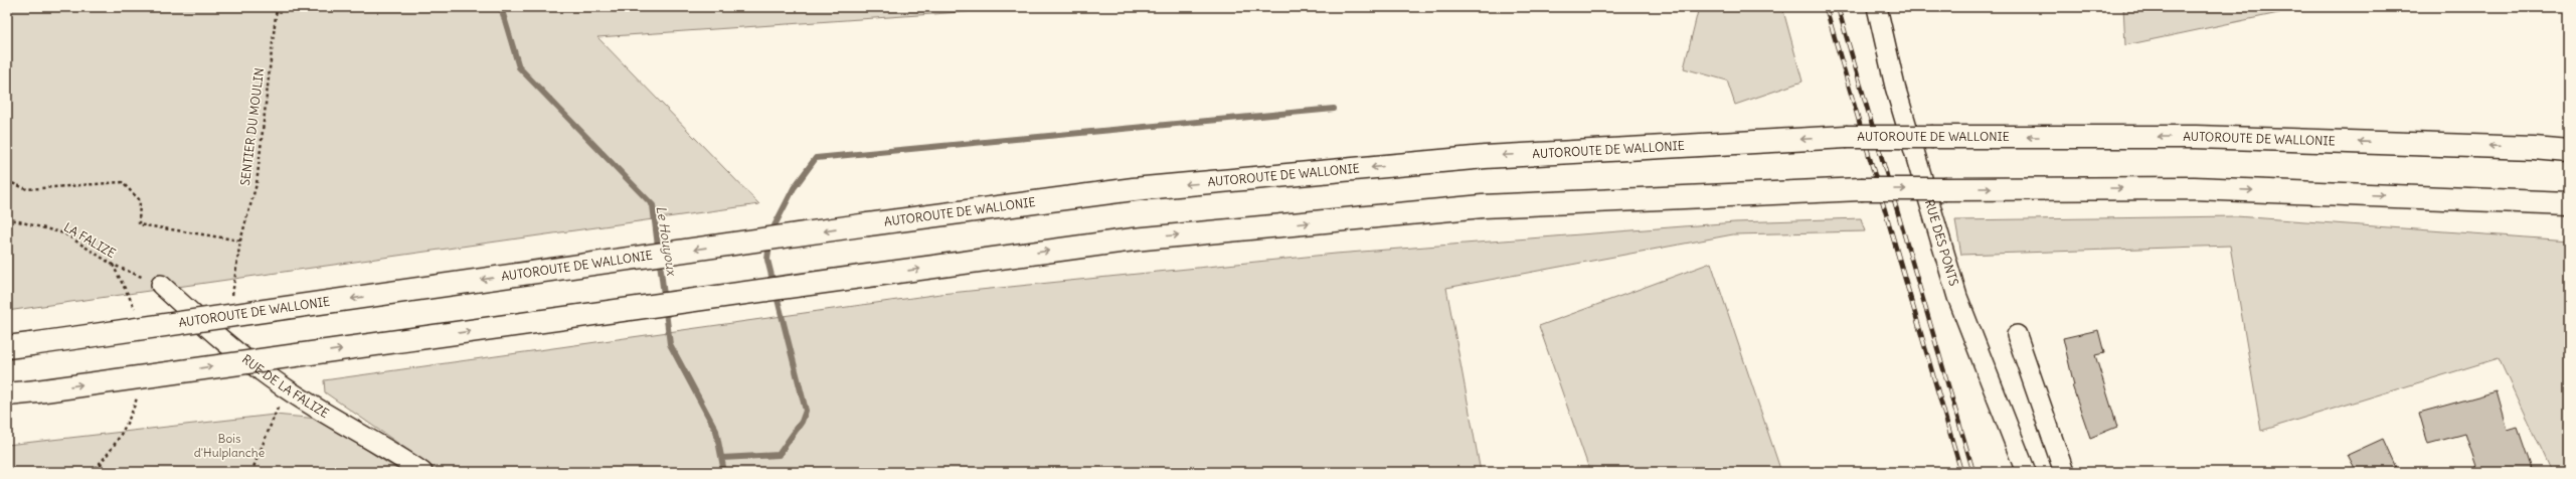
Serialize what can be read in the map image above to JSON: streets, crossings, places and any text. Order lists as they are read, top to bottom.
{
  "streets": {
    "highway": ["AUTOROUTE DE WALLONIE"],
    "street": ["RUE DES PONTS", "RUE DE LA FALIZE"],
    "path": ["SENTIER DU MOULIN", "LA FALIZE"]
  },
  "crossings": [
    ["LA FALIZE", "RUE DE LA FALIZE"]
  ],
  "water": ["Le Houyoux"],
  "parks": ["Bois d'Hulplanche"]
}
